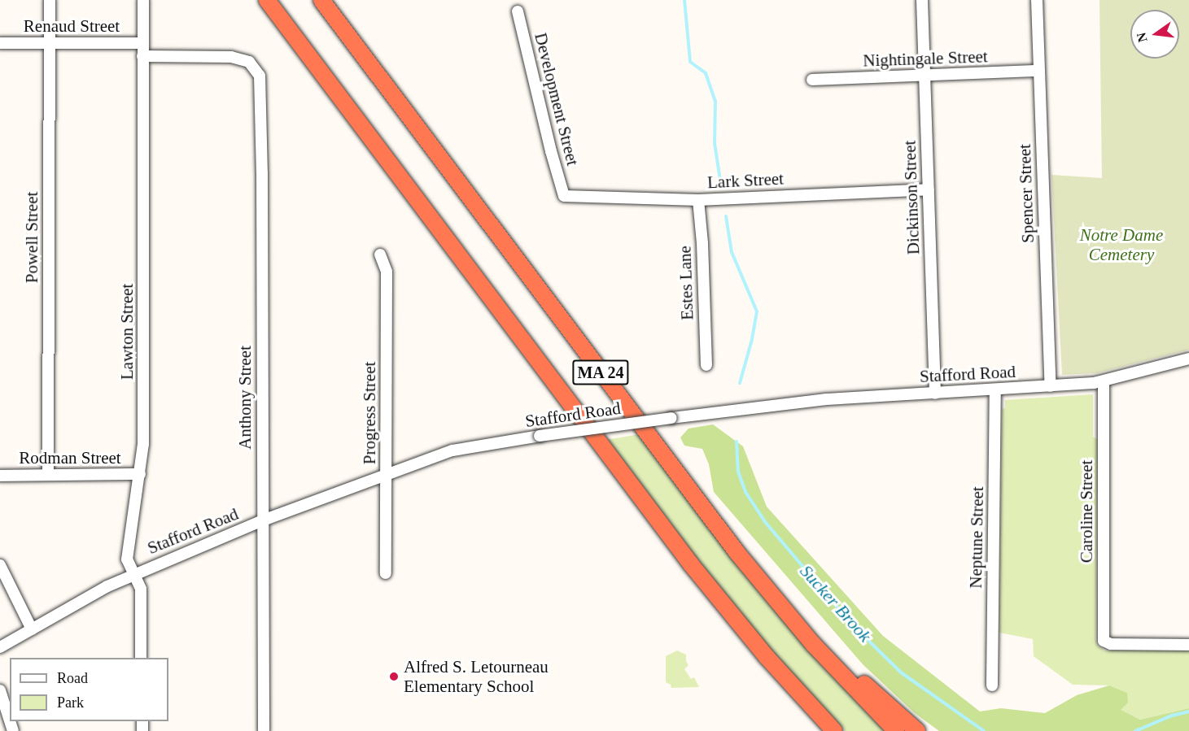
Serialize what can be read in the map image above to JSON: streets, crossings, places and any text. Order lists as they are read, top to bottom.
{
  "streets": {
    "highway": ["MA 24"],
    "street": [
      "Renaud Street",
      "Nightingale Street",
      "Development Street",
      "Lark Street",
      "Spencer Street",
      "Dickinson Street",
      "Powell Street",
      "Estes Lane",
      "Lawton Street",
      "Stafford Road",
      "Anthony Street",
      "Progress Street",
      "Rodman Street",
      "Caroline Street",
      "Neptune Street"
    ]
  },
  "crossings": [
    ["Renaud Street", "Powell Street"],
    ["Renaud Street", "Lawton Street"],
    ["Nightingale Street", "Spencer Street"],
    ["Nightingale Street", "Dickinson Street"],
    ["Development Street", "Lark Street"],
    ["Lark Street", "Dickinson Street"],
    ["Lark Street", "Estes Lane"],
    ["Spencer Street", "Stafford Road"],
    ["Dickinson Street", "Stafford Road"],
    ["Powell Street", "Rodman Street"],
    ["Lawton Street", "Stafford Road"],
    ["Lawton Street", "Anthony Street"],
    ["Lawton Street", "Rodman Street"],
    ["Stafford Road", "Anthony Street"],
    ["Stafford Road", "Progress Street"],
    ["Stafford Road", "Caroline Street"],
    ["Stafford Road", "Neptune Street"]
  ],
  "water": ["Sucker Brook"],
  "parks": ["Notre Dame Cemetery"],
  "places": ["Alfred S. Letourneau Elementary School"],
  "legend": ["Road", "Park"],
  "north": "left"
}
